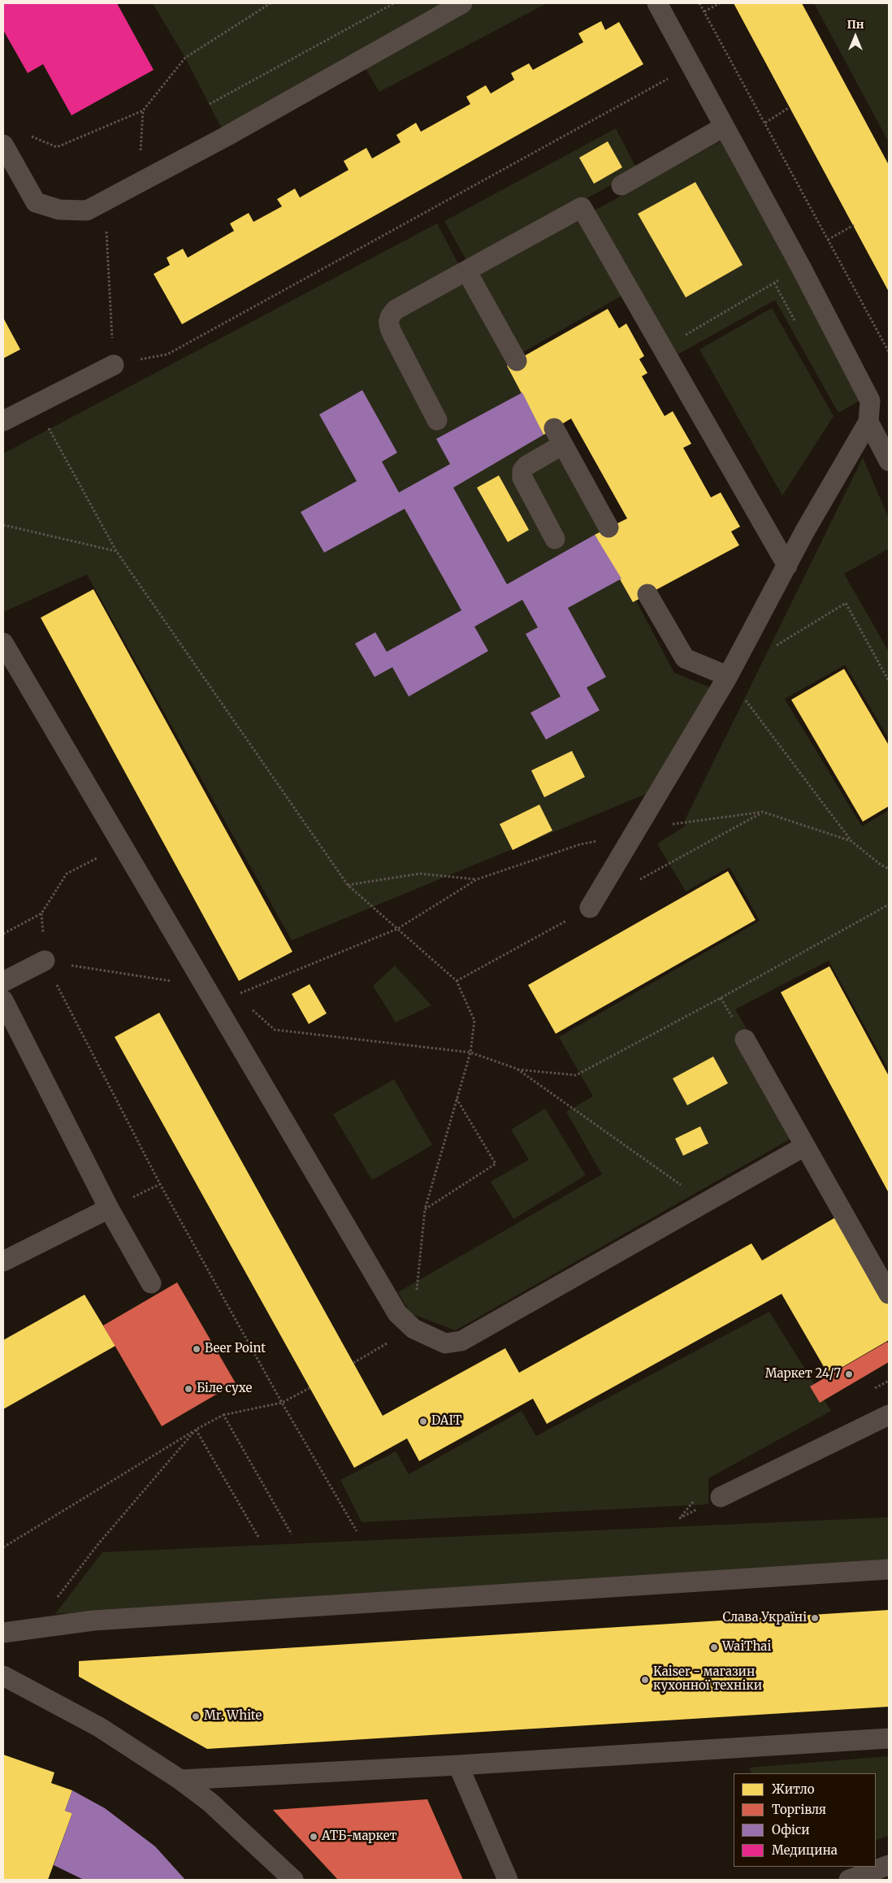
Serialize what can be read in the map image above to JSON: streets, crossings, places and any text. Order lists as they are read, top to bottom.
{
  "places": [
    "Beer Point",
    "Маркет 24/7",
    "Біле сухе",
    "DAIT",
    "Слава Україні",
    "WaiThai",
    "Kaiser - магазин кухонної техніки",
    "Mr. White",
    "АТБ-маркет"
  ],
  "legend": [
    "Житло",
    "Торгівля",
    "Офіси",
    "Медицина"
  ],
  "north": "top"
}
